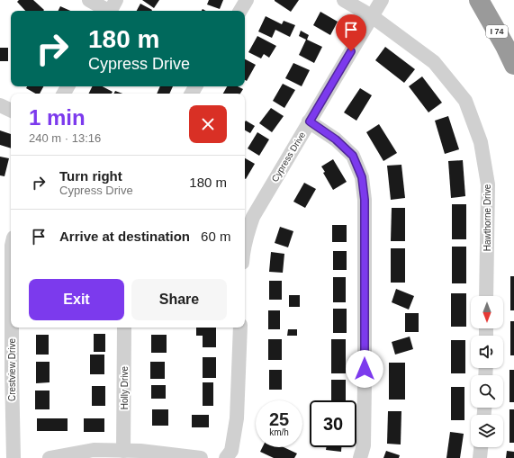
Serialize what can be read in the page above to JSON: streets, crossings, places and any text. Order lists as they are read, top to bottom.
{
  "streets": {
    "highway": ["I 74"],
    "street": [
      "Cypress Drive",
      "Hawthorne Drive",
      "Crestview Drive",
      "Holly Drive"
    ]
  },
  "crossings": [
    ["Cypress Drive", "Hawthorne Drive"]
  ],
  "north": "bottom",
  "page": {
    "turn": ["180 m", "Cypress Drive"],
    "heading": ["1 min", "240 m · 13:16"],
    "list": [
      {
        "name": "Turn right",
        "note": "Cypress Drive",
        "value": "180 m"
      },
      {
        "name": "Arrive at destination",
        "value": "60 m"
      }
    ],
    "buttons": ["Exit", "Share"],
    "speed": "25 km/h",
    "limit": "30"
  }
}
